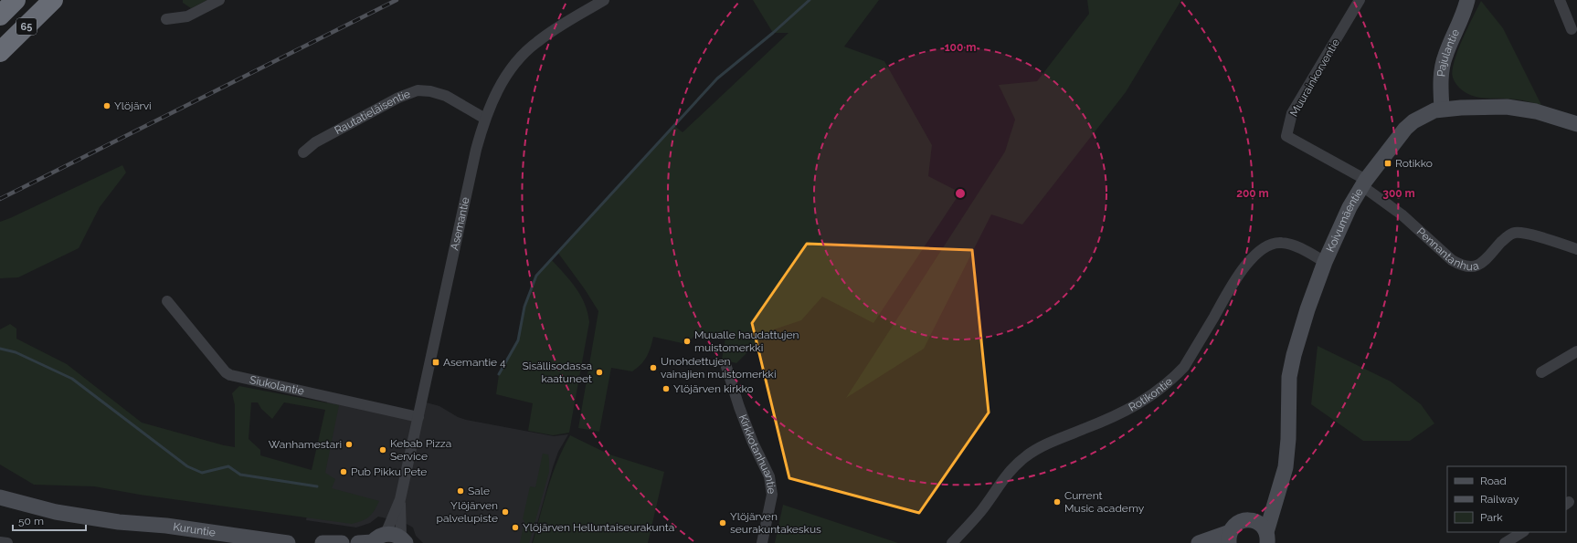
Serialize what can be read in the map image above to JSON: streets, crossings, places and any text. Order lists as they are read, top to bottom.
{
  "streets": {
    "highway": ["65"],
    "street": [
      "Pajulantie",
      "Muurainkorventie",
      "Rautatieläisentie",
      "Koivumäentie",
      "Asemantie",
      "Pennantanhua",
      "Siukolantie",
      "Rotikontie",
      "Kirkkotanhuantie",
      "Kuruntie"
    ]
  },
  "crossings": [
    ["Pajulantie", "Koivumäentie"],
    ["Muurainkorventie", "Koivumäentie"],
    ["Muurainkorventie", "Pennantanhua"],
    ["Rautatieläisentie", "Asemantie"],
    ["Koivumäentie", "Pennantanhua"],
    ["Koivumäentie", "Rotikontie"],
    ["Asemantie", "Siukolantie"]
  ],
  "places": {
    "other": [
      "Ylöjärvi",
      "Muualle haudattujen muistomerkki",
      "Unohdettujen vainajien muistomerkki",
      "Sisällisodassa kaatuneet",
      "Ylöjärven kirkko",
      "Wanhamestari",
      "Kebab Pizza Service",
      "Pub Pikku Pete",
      "Sale",
      "Current Music academy",
      "Ylöjärven palvelupiste",
      "Ylöjärven seurakuntakeskus",
      "Ylöjärven Helluntaiseurakunta"
    ],
    "transit": ["Rotikko", "Asemantie 4"]
  },
  "legend": ["Road", "Railway", "Park"],
  "scale_bar": "50 m",
  "rings": ["100 m", "200 m", "300 m"]
}
